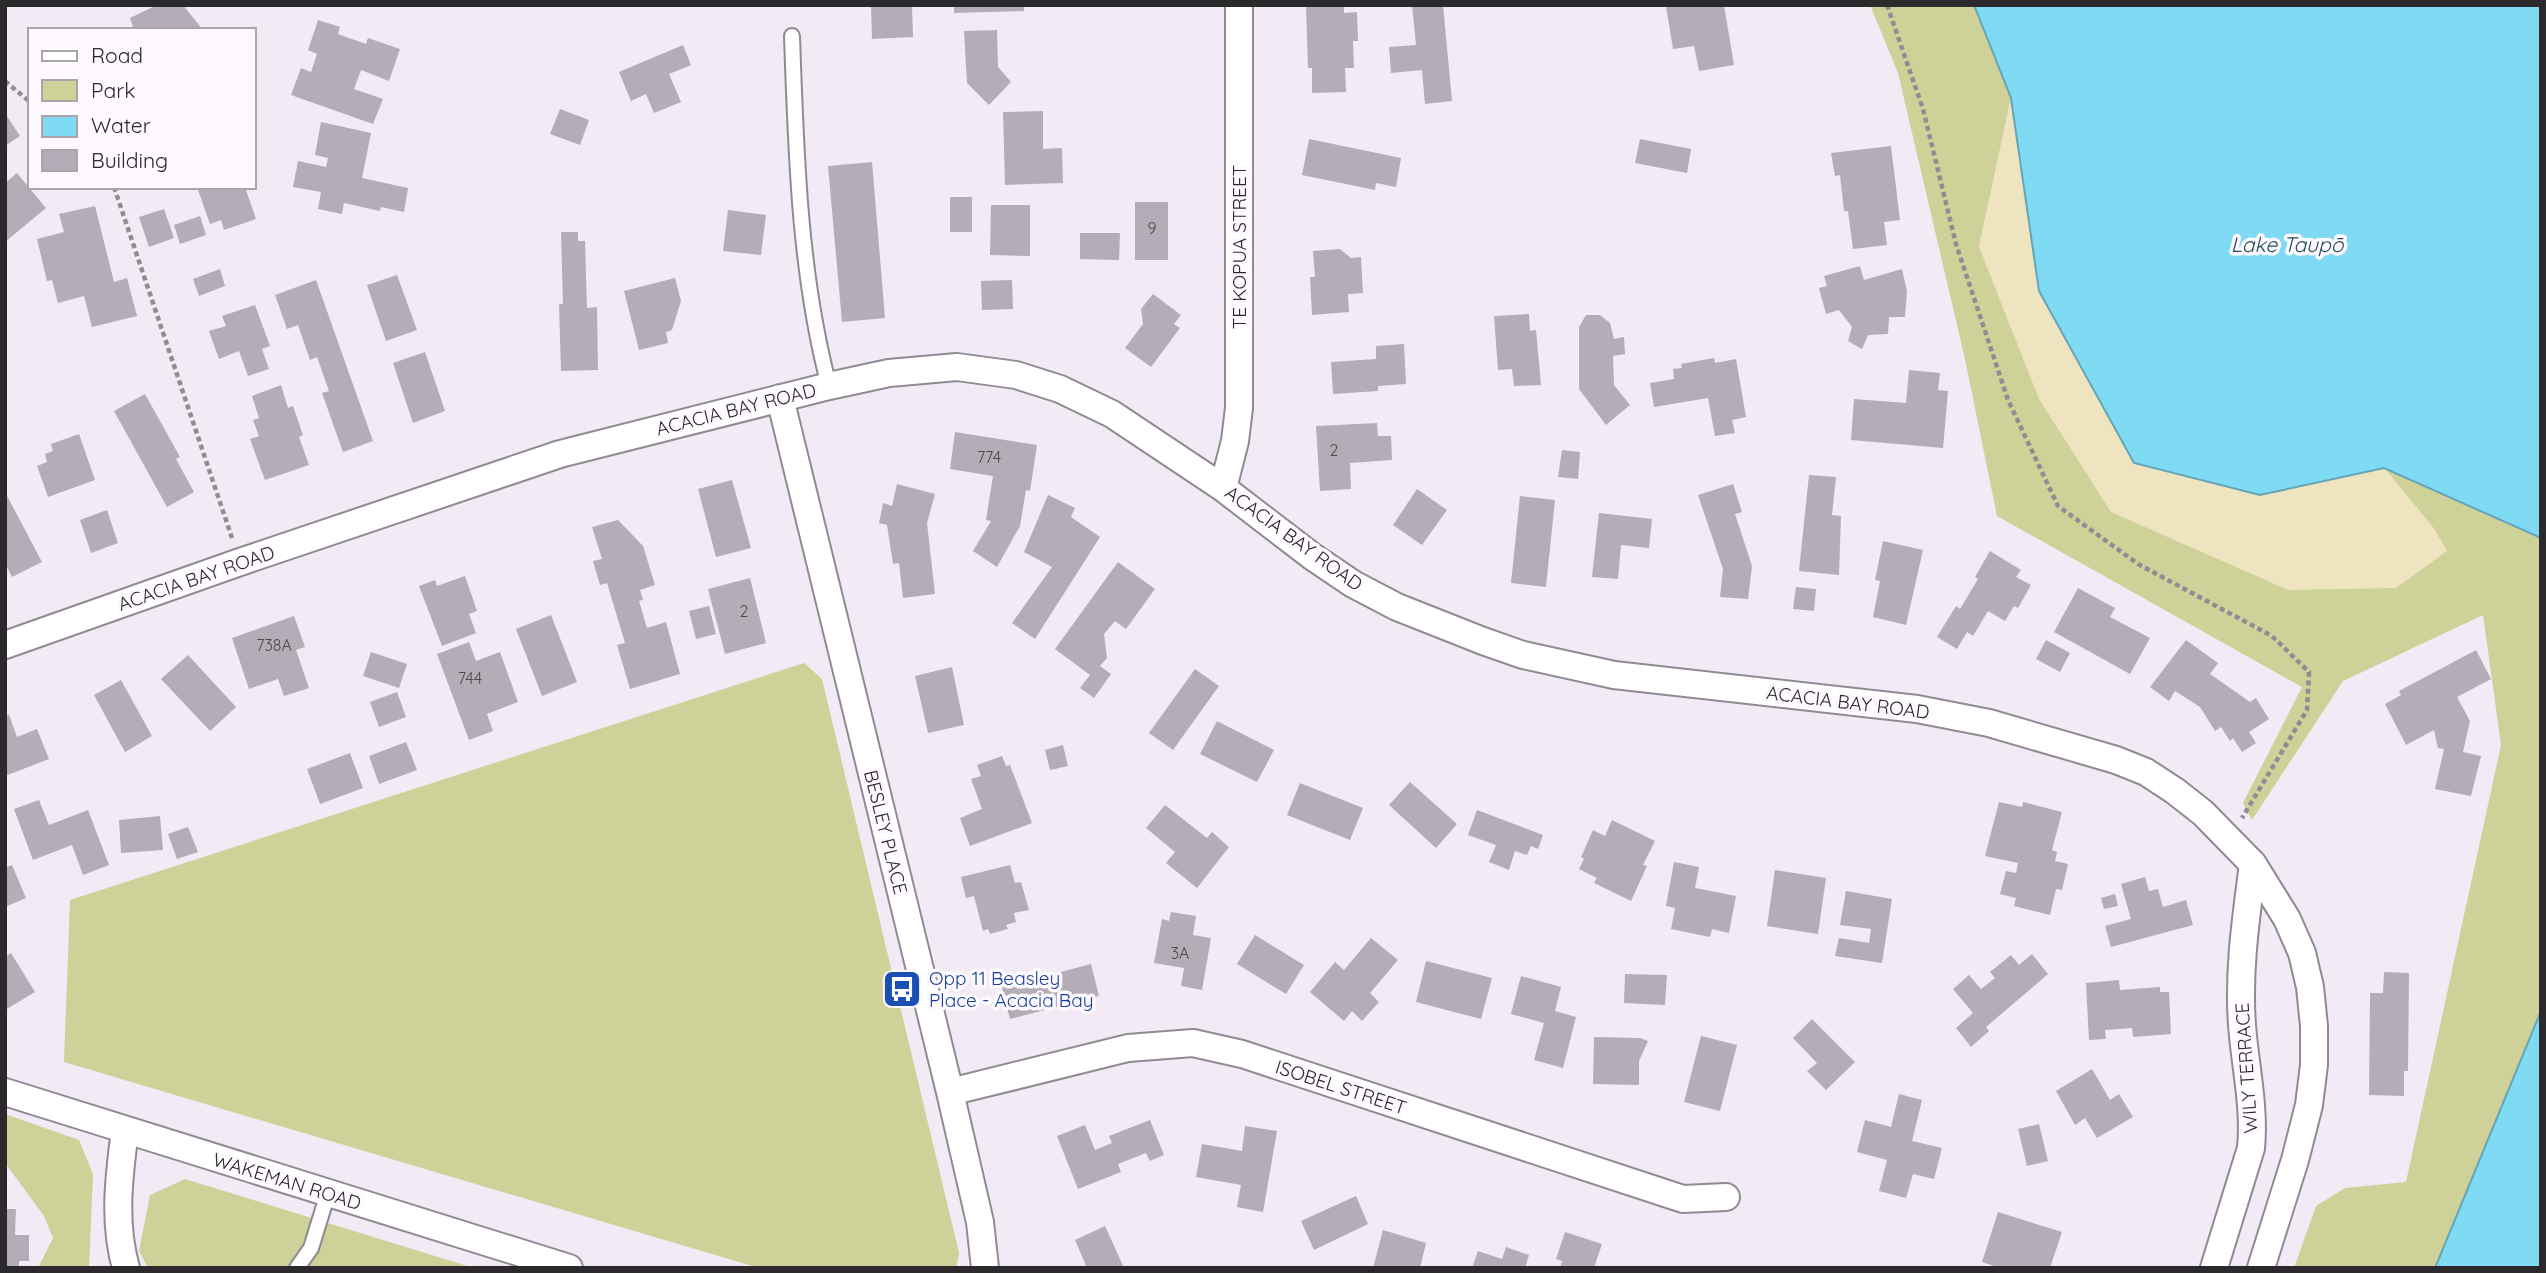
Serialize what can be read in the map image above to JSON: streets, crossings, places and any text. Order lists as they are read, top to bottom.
{
  "streets": {
    "street": [
      "TE KOPUA STREET",
      "ACACIA BAY ROAD",
      "BESLEY PLACE",
      "WILY TERRACE",
      "ISOBEL STREET",
      "WAKEMAN ROAD"
    ]
  },
  "crossings": [
    ["TE KOPUA STREET", "ACACIA BAY ROAD"],
    ["ACACIA BAY ROAD", "BESLEY PLACE"],
    ["ACACIA BAY ROAD", "WILY TERRACE"],
    ["BESLEY PLACE", "ISOBEL STREET"]
  ],
  "water": ["Lake Taupō"],
  "places": {
    "bus stop": ["Opp 11 Beasley Place - Acacia Bay"]
  },
  "house_numbers": [
    "9",
    "2",
    "774",
    "2",
    "738A",
    "744",
    "3A"
  ],
  "legend": [
    "Road",
    "Park",
    "Water",
    "Building"
  ]
}
